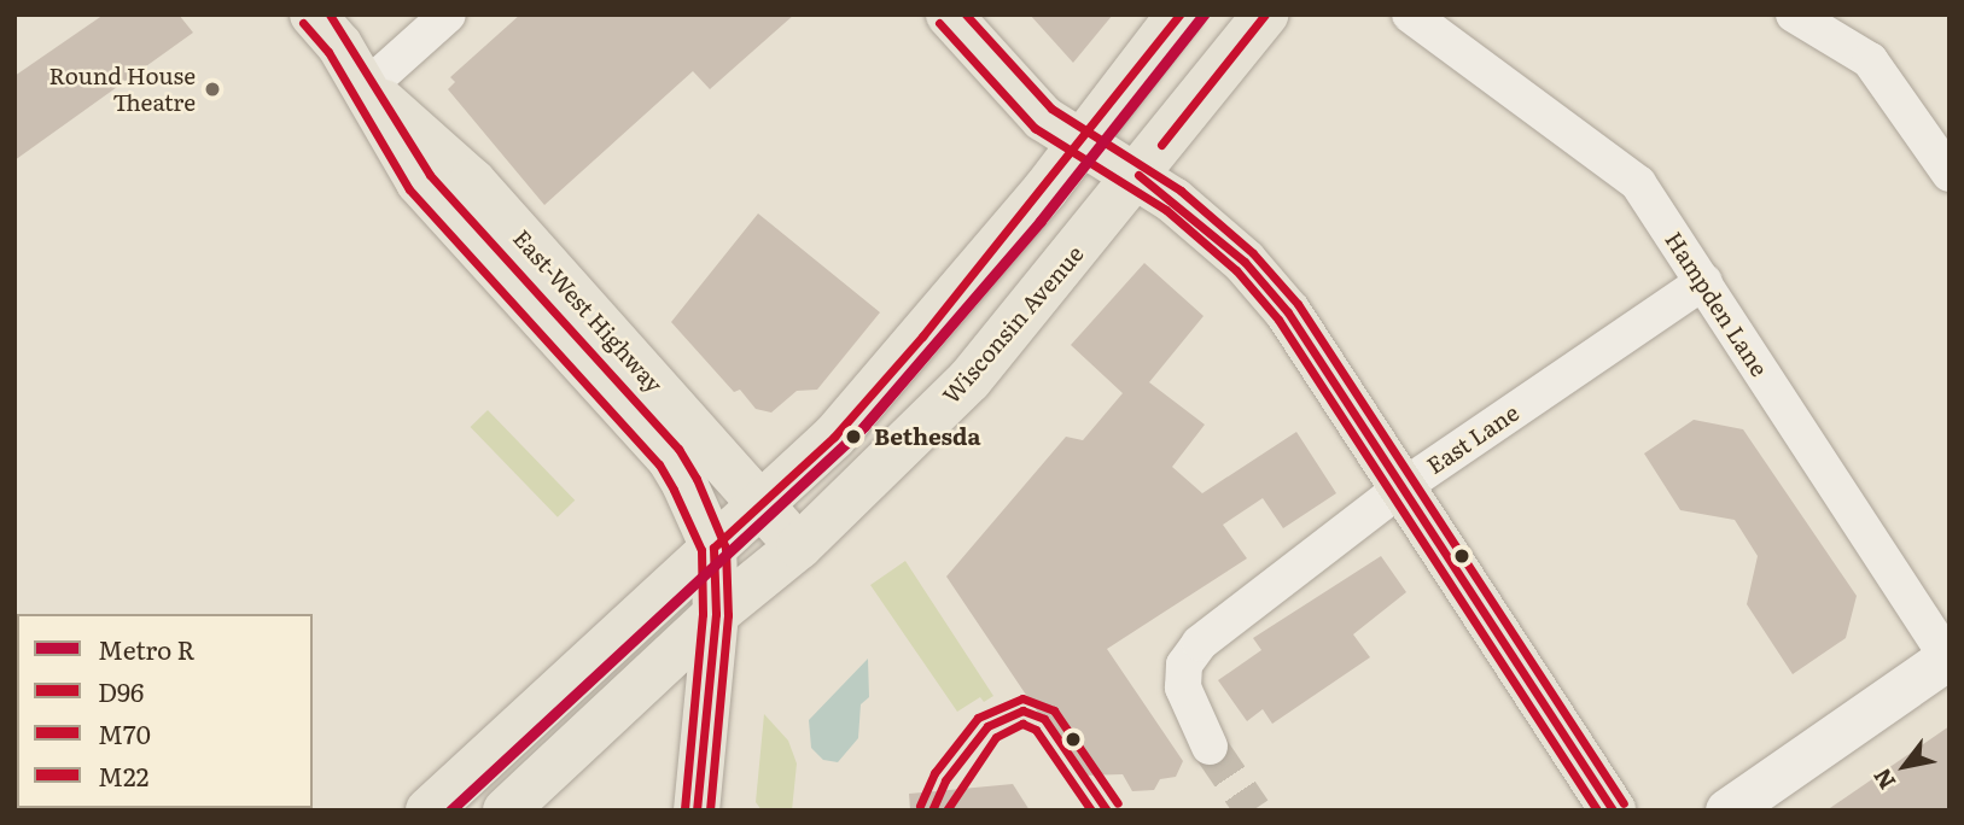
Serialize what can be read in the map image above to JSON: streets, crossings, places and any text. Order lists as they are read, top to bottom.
{
  "streets": {
    "main road": ["East-West Highway", "Wisconsin Avenue"],
    "street": ["Hampden Lane", "East Lane"]
  },
  "crossings": [
    ["Hampden Lane", "East Lane"],
    ["East-West Highway", "Wisconsin Avenue"]
  ],
  "places": ["Round House Theatre", "Bethesda"],
  "lines": [
    "metro line R",
    "transit line D96",
    "transit line M22",
    "transit line M70"
  ],
  "legend": [
    "Metro R",
    "D96",
    "M70",
    "M22"
  ],
  "north": "bottom left"
}
